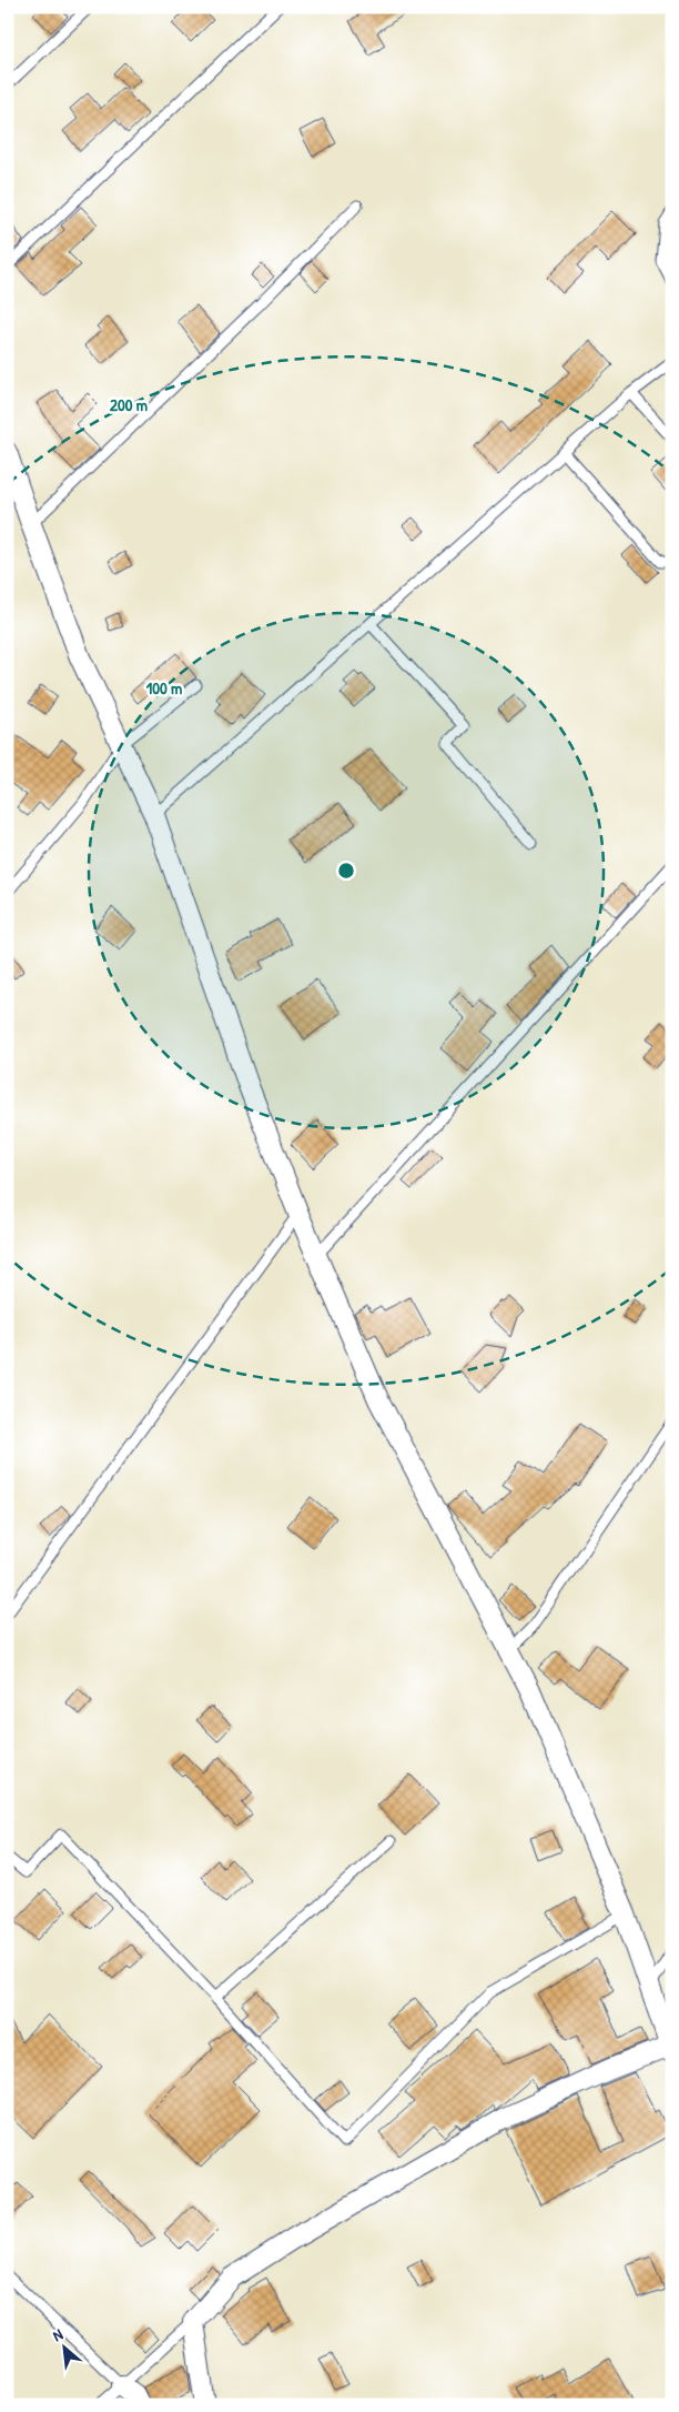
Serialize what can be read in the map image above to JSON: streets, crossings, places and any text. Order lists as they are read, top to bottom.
{
  "north": "top left",
  "rings": ["200 m", "100 m"]
}
